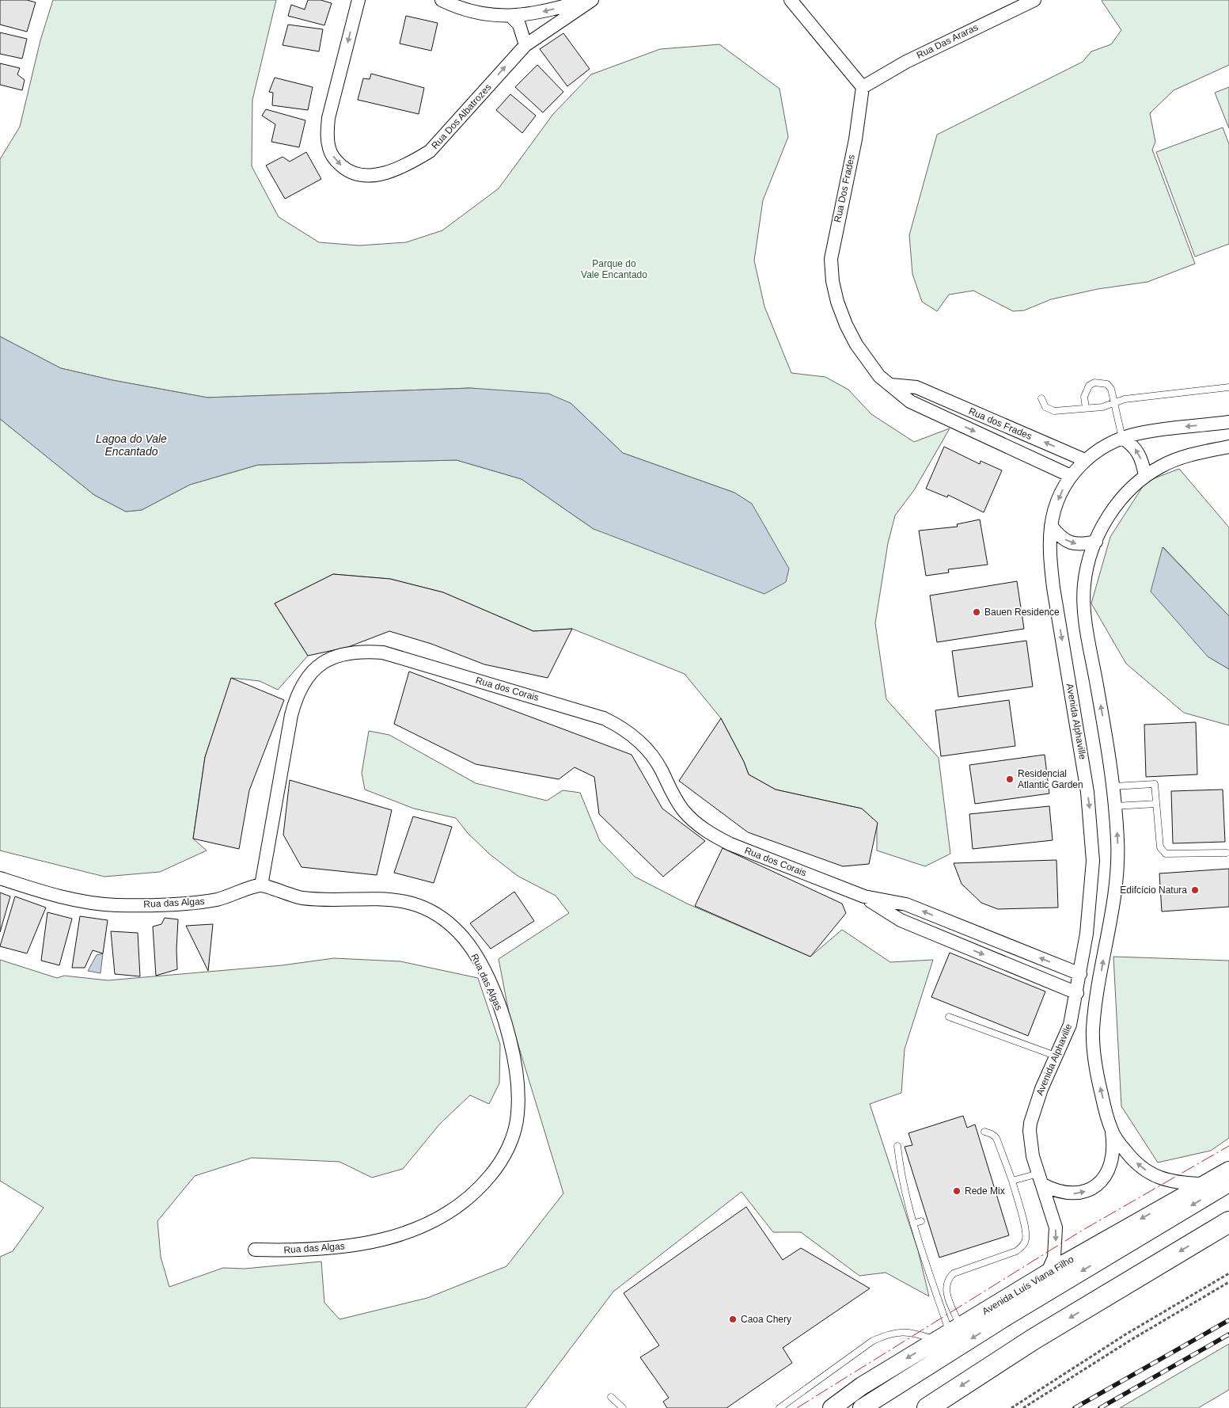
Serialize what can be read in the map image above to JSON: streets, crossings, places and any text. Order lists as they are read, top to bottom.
{
  "streets": {
    "main road": ["Avenida Luís Viana Filho"],
    "street": [
      "Rua Das Araras",
      "Rua Dos Albatrozes",
      "Rua Dos Frades",
      "Rua dos Frades",
      "Rua dos Corais",
      "Avenida Alphaville",
      "Rua das Algas"
    ]
  },
  "crossings": [
    ["Rua Das Araras", "Rua Dos Frades"],
    ["Rua Dos Frades", "Rua dos Frades"],
    ["Rua dos Frades", "Avenida Alphaville"],
    ["Rua dos Corais", "Avenida Alphaville"],
    ["Rua dos Corais", "Rua das Algas"],
    ["Avenida Alphaville", "Avenida Luís Viana Filho"]
  ],
  "water": ["Lagoa do Vale Encantado"],
  "parks": ["Parque do Vale Encantado"],
  "places": [
    "Bauen Residence",
    "Residencial Atlantic Garden",
    "Edifcício Natura",
    "Rede Mix",
    "Caoa Chery"
  ]
}
